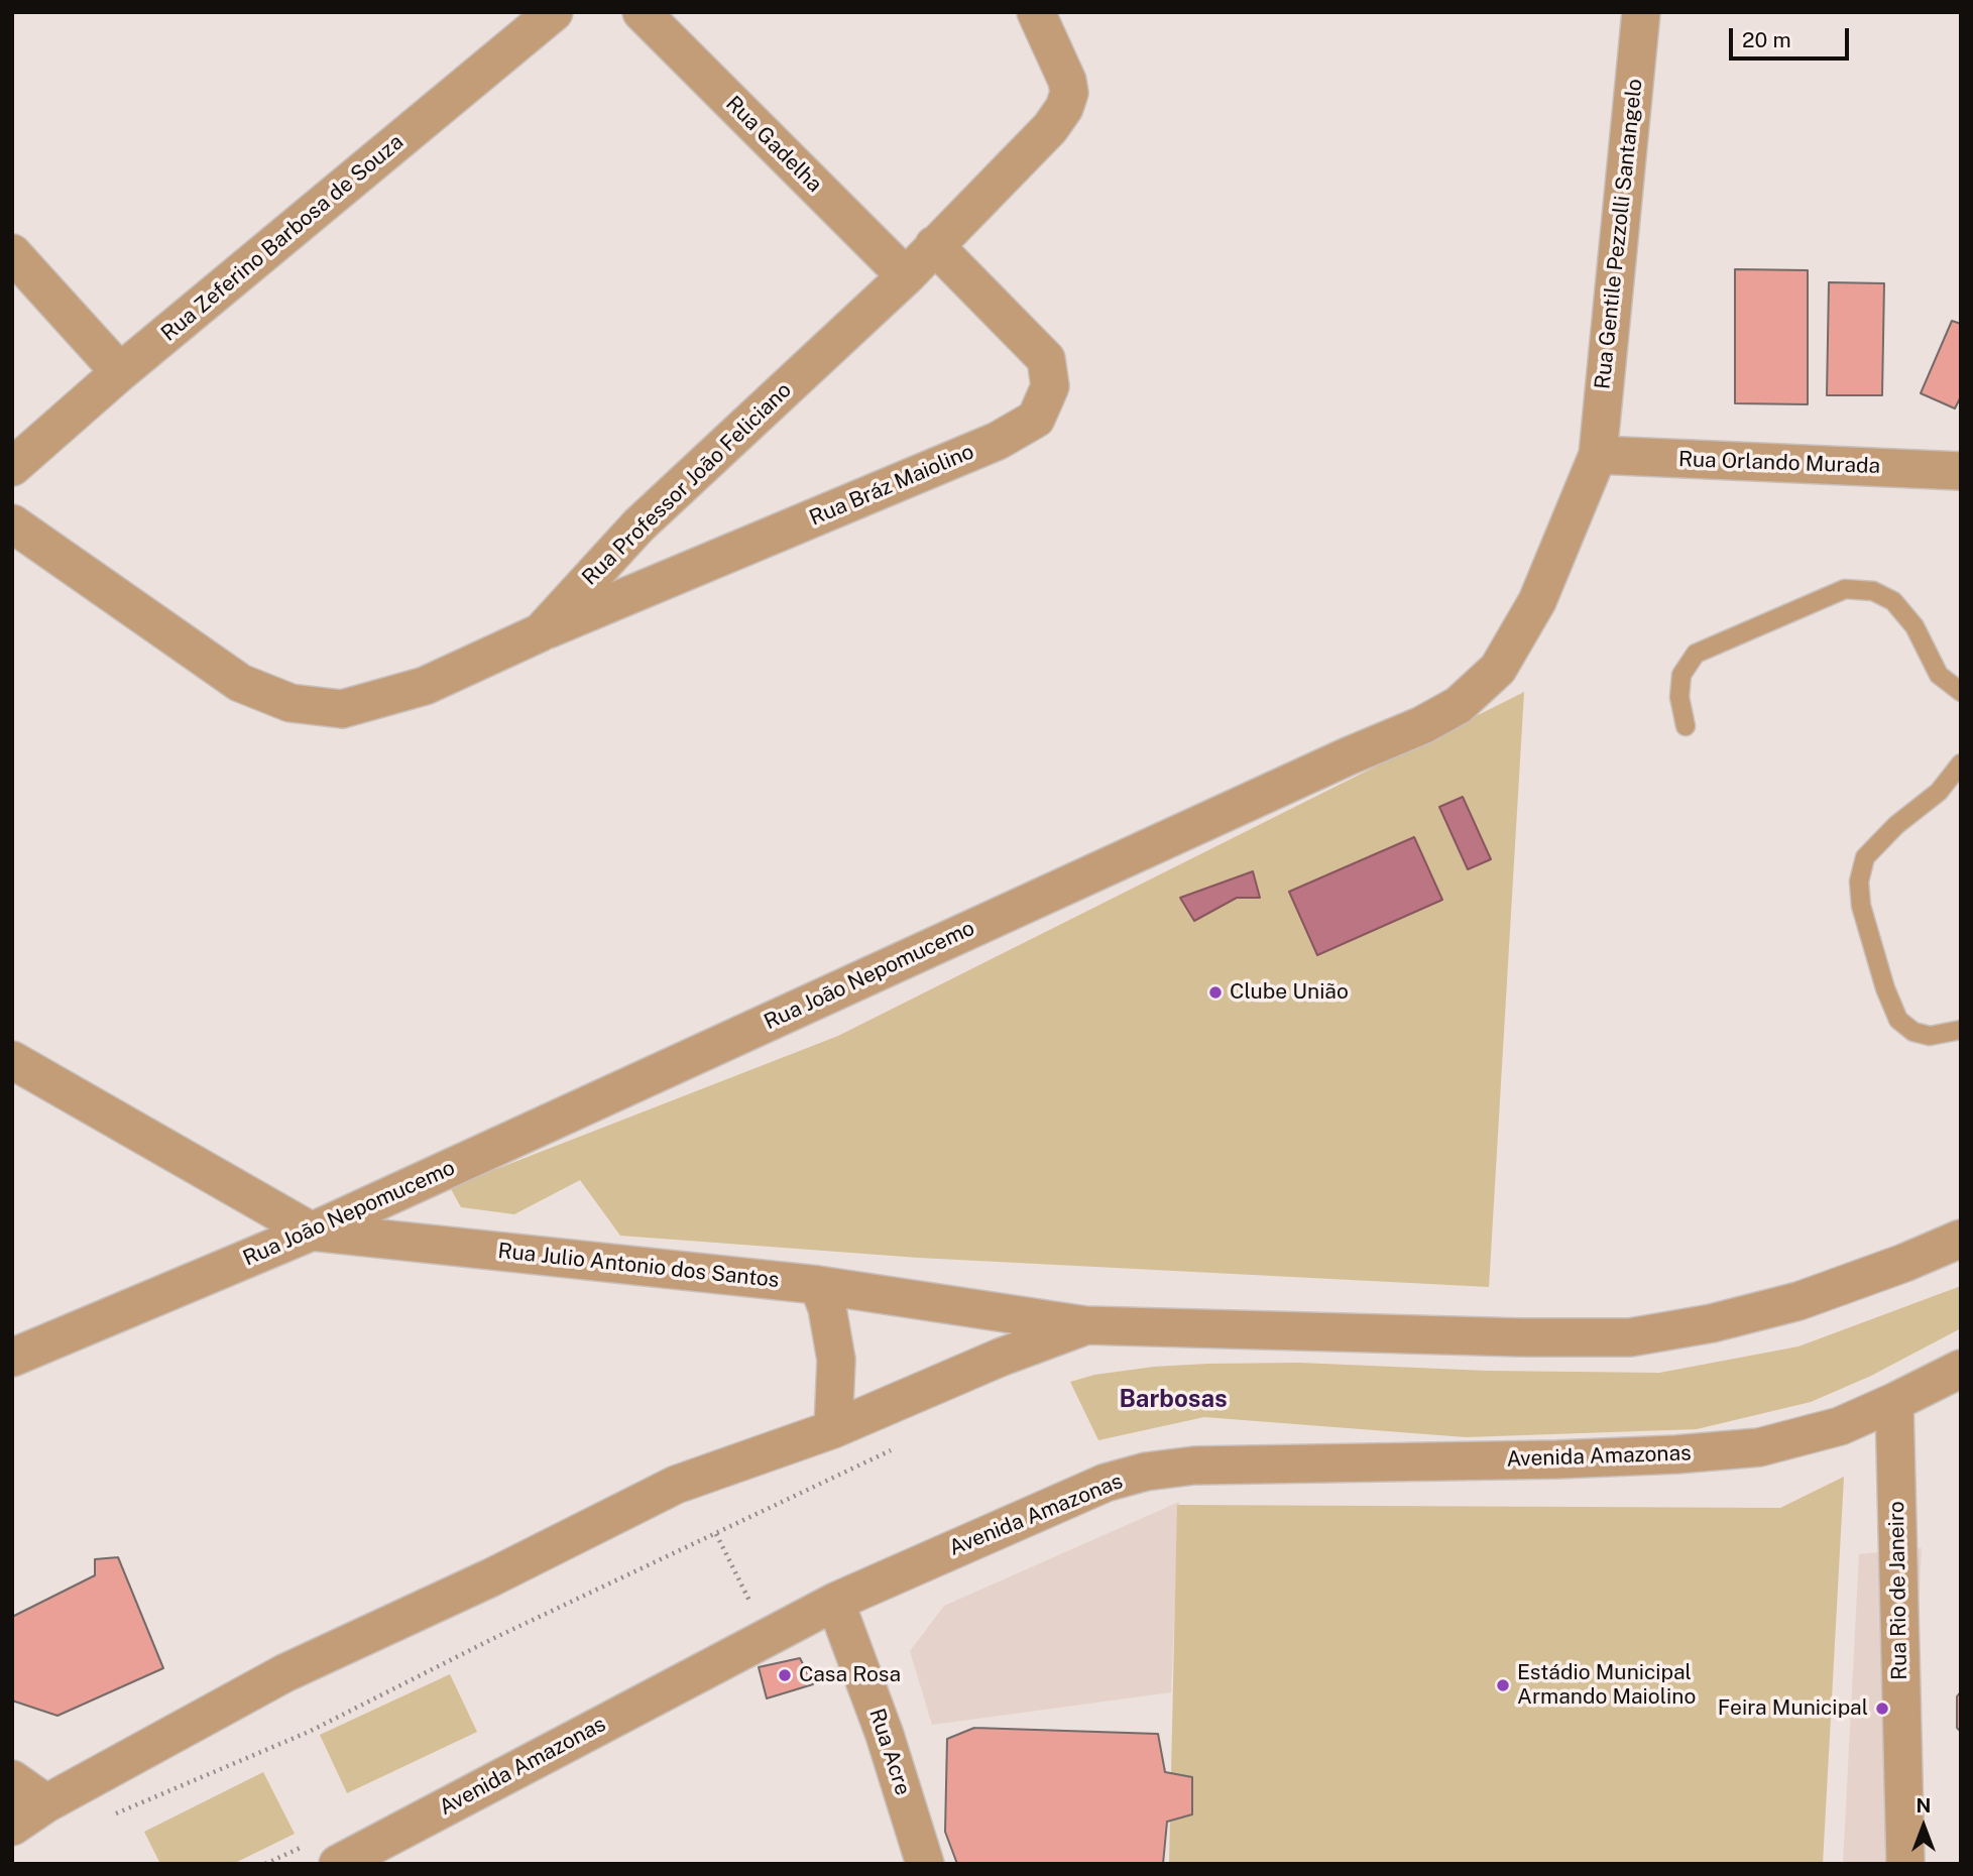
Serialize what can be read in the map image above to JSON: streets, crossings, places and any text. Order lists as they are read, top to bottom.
{
  "streets": {
    "street": [
      "Rua Gadelha",
      "Rua Gentile Pezzolli Santangelo",
      "Rua Zeferino Barbosa de Souza",
      "Rua Orlando Murada",
      "Rua Professor João Feliciano",
      "Rua Bráz Maiolino",
      "Rua João Nepomucemo",
      "Rua Julio Antonio dos Santos",
      "Avenida Amazonas",
      "Rua Rio de Janeiro",
      "Rua Acre"
    ]
  },
  "crossings": [
    ["Rua Gadelha", "Rua Professor João Feliciano"],
    ["Rua Gentile Pezzolli Santangelo", "Rua Orlando Murada"],
    ["Rua Gentile Pezzolli Santangelo", "Rua João Nepomucemo"],
    ["Rua Orlando Murada", "Rua João Nepomucemo"],
    ["Rua Professor João Feliciano", "Rua Bráz Maiolino"],
    ["Rua João Nepomucemo", "Rua Julio Antonio dos Santos"],
    ["Avenida Amazonas", "Rua Rio de Janeiro"],
    ["Avenida Amazonas", "Rua Acre"]
  ],
  "districts": ["Barbosas"],
  "places": [
    "Clube União",
    "Casa Rosa",
    "Estádio Municipal Armando Maiolino",
    "Feira Municipal"
  ],
  "scale_bar": "20 m",
  "north": "top"
}
